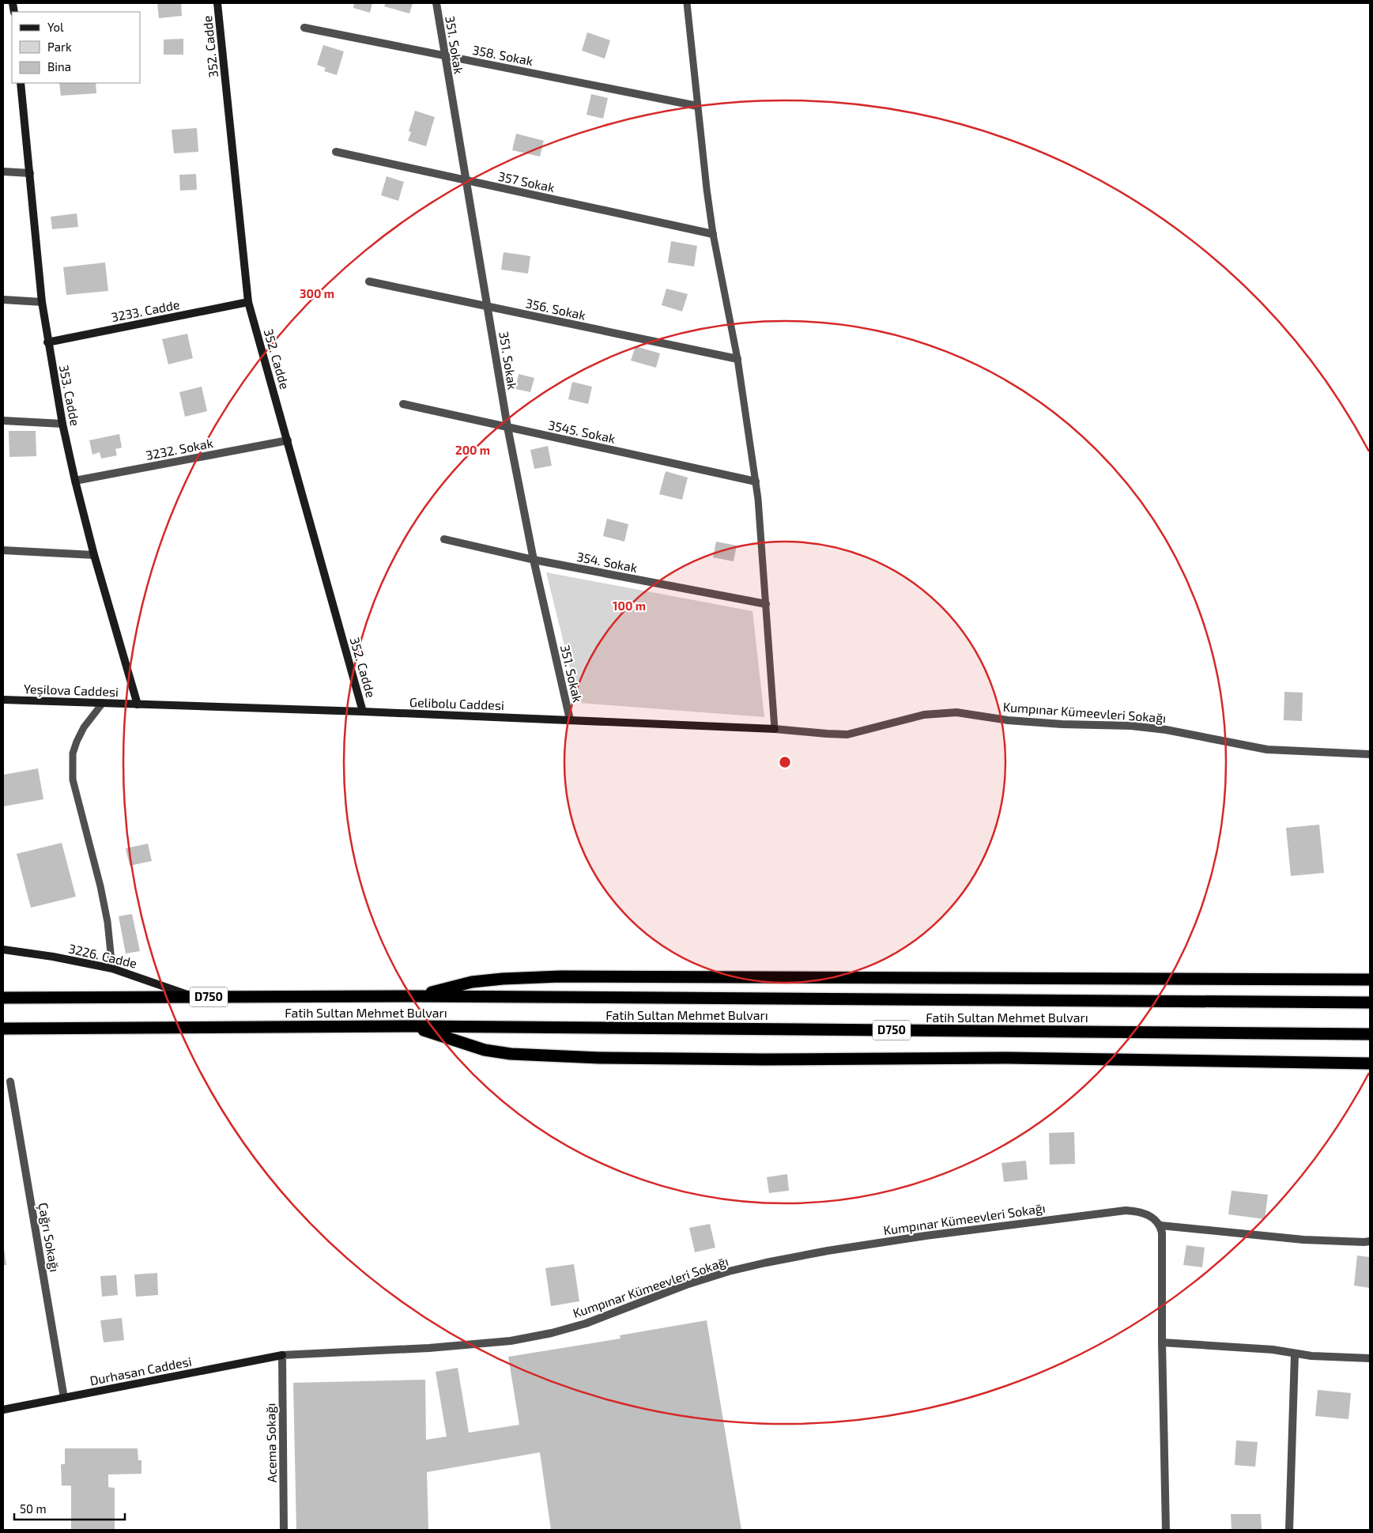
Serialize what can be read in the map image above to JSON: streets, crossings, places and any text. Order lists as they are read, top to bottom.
{
  "streets": {
    "highway": ["D750", "Fatih Sultan Mehmet Bulvarı"],
    "street": [
      "351. Sokak",
      "352. Cadde",
      "358. Sokak",
      "357 Sokak",
      "356. Sokak",
      "3233. Cadde",
      "353. Cadde",
      "3545. Sokak",
      "3232. Sokak",
      "354. Sokak",
      "Yeşilova Caddesi",
      "Gelibolu Caddesi",
      "Kumpınar Kümeevleri Sokağı",
      "3226. Cadde",
      "Çağrı Sokağı",
      "Durhasan Caddesi",
      "Acema Sokağı"
    ]
  },
  "crossings": [
    ["351. Sokak", "358. Sokak"],
    ["351. Sokak", "357 Sokak"],
    ["351. Sokak", "356. Sokak"],
    ["351. Sokak", "3545. Sokak"],
    ["351. Sokak", "354. Sokak"],
    ["351. Sokak", "Gelibolu Caddesi"],
    ["352. Cadde", "3233. Cadde"],
    ["352. Cadde", "3232. Sokak"],
    ["352. Cadde", "Gelibolu Caddesi"],
    ["3233. Cadde", "353. Cadde"],
    ["353. Cadde", "3232. Sokak"],
    ["353. Cadde", "Yeşilova Caddesi"],
    ["353. Cadde", "Gelibolu Caddesi"],
    ["Yeşilova Caddesi", "Gelibolu Caddesi"],
    ["Gelibolu Caddesi", "Kumpınar Kümeevleri Sokağı"],
    ["Kumpınar Kümeevleri Sokağı", "Durhasan Caddesi"],
    ["Kumpınar Kümeevleri Sokağı", "Acema Sokağı"],
    ["3226. Cadde", "Fatih Sultan Mehmet Bulvarı"],
    ["Çağrı Sokağı", "Durhasan Caddesi"],
    ["Durhasan Caddesi", "Acema Sokağı"]
  ],
  "legend": ["Yol", "Park", "Bina"],
  "scale_bar": "50 m",
  "rings": ["300 m", "200 m", "100 m"]
}
